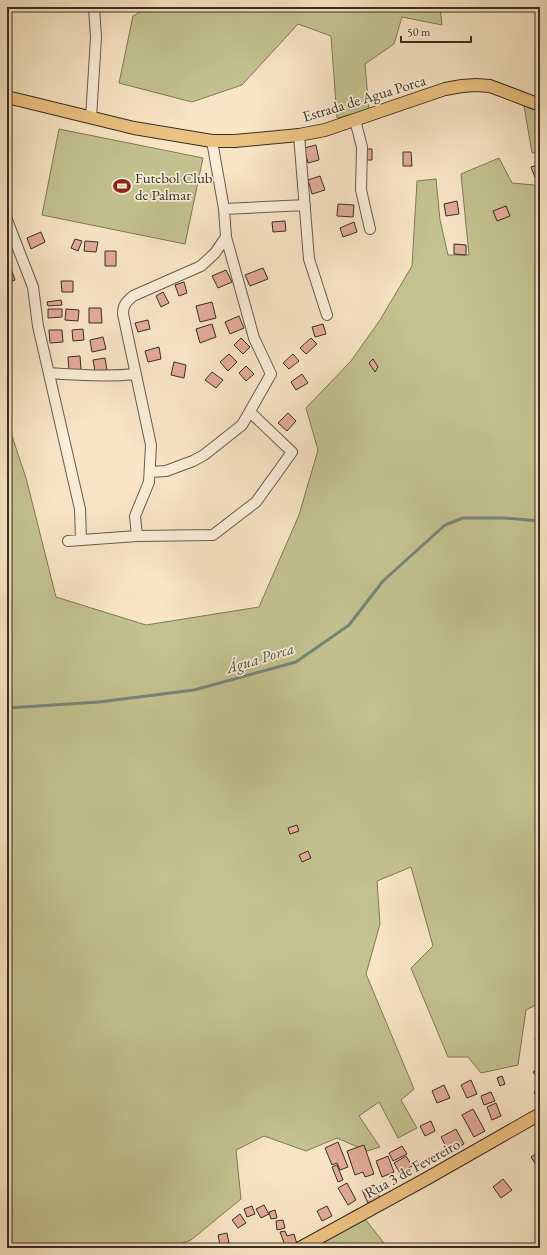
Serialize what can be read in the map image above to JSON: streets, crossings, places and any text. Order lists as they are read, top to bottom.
{
  "streets": {
    "main road": ["Estrada de Agua Porca", "Rua 3 de Fevereiro"]
  },
  "water": ["Água Porca"],
  "places": {
    "sports": ["Futebol Club de Palmar"]
  },
  "scale_bar": "50 m"
}
